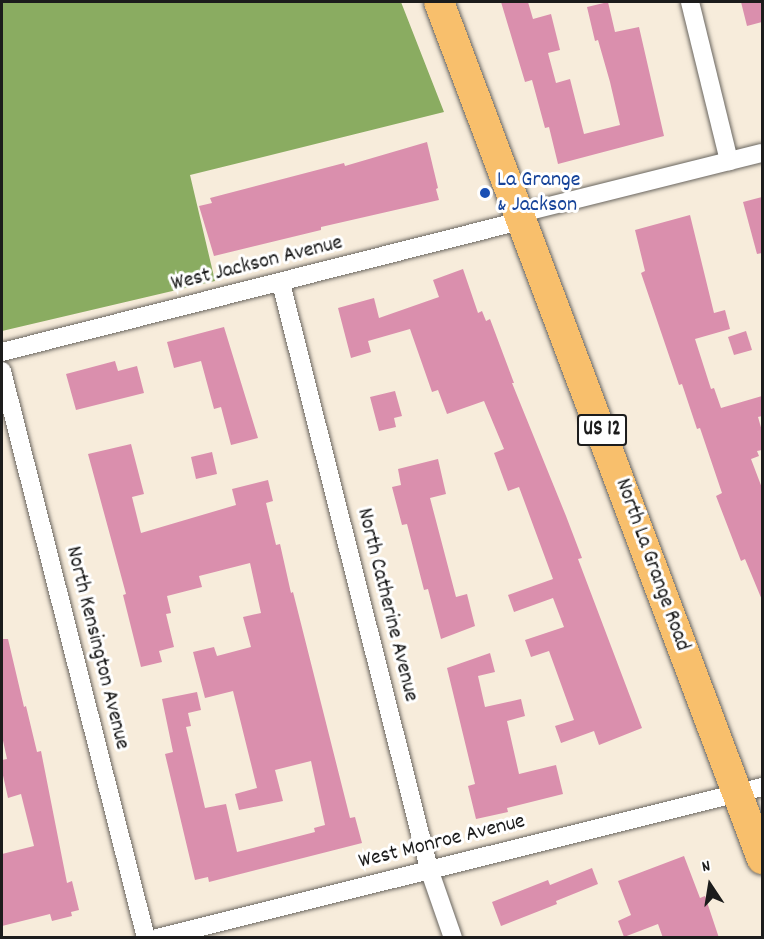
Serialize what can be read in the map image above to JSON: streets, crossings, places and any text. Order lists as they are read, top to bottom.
{
  "streets": {
    "main road": ["US 12", "North La Grange Road"],
    "street": [
      "West Jackson Avenue",
      "North Catherine Avenue",
      "North Kensington Avenue",
      "West Monroe Avenue"
    ]
  },
  "crossings": [
    ["West Jackson Avenue", "North La Grange Road"],
    ["West Jackson Avenue", "North Catherine Avenue"],
    ["North La Grange Road", "West Monroe Avenue"],
    ["North Catherine Avenue", "West Monroe Avenue"]
  ],
  "places": ["La Grange & Jackson"],
  "north": "top"
}
